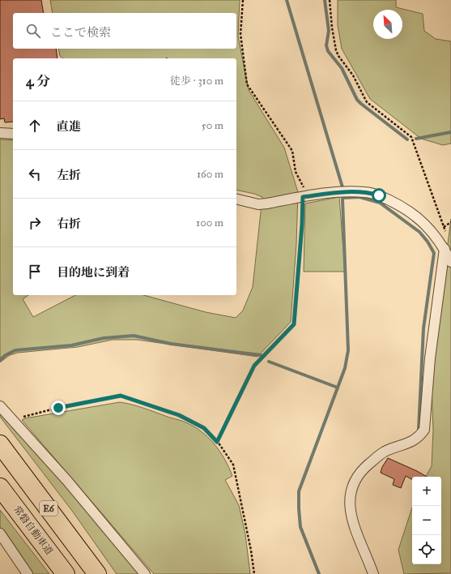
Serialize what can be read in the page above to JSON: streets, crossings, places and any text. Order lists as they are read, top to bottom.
{
  "streets": {
    "highway": ["E6", "常磐自動車道"]
  },
  "north": "top left",
  "page": {
    "search": "ここで検索",
    "heading": ["4 分", "徒歩 · 310 m"],
    "list": [
      ["直進", "50 m"],
      ["左折", "160 m"],
      ["右折", "100 m"],
      "目的地に到着"
    ],
    "map_buttons": ["+", "−"]
  }
}
